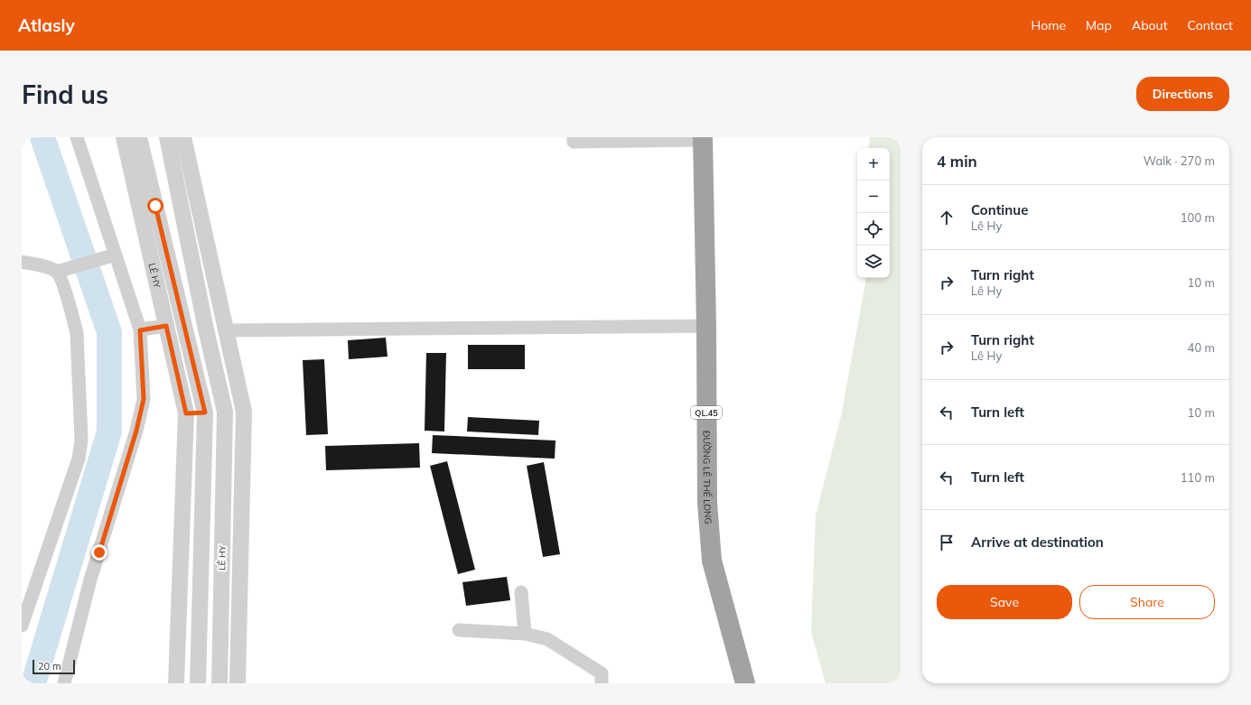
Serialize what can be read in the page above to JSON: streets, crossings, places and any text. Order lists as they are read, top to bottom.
{
  "streets": {
    "highway": ["QL.45", "ĐƯỜNG LÊ THẾ LONG"],
    "street": ["LÊ HY"]
  },
  "scale_bar": "20 m",
  "page": {
    "header": "Atlasly",
    "nav": [
      "Home",
      "Map",
      "About",
      "Contact"
    ],
    "buttons": [
      "Directions",
      ["Save", "Share"]
    ],
    "title": "Find us",
    "heading": ["4 min", "Walk · 270 m"],
    "map_buttons": ["+", "−"],
    "list": [
      ["Continue", "Lê Hy", "100 m"],
      ["Turn right", "Lê Hy", "10 m"],
      ["Turn right", "Lê Hy", "40 m"],
      ["Turn left", "10 m"],
      ["Turn left", "110 m"],
      "Arrive at destination"
    ],
    "scale": "20 m"
  }
}
